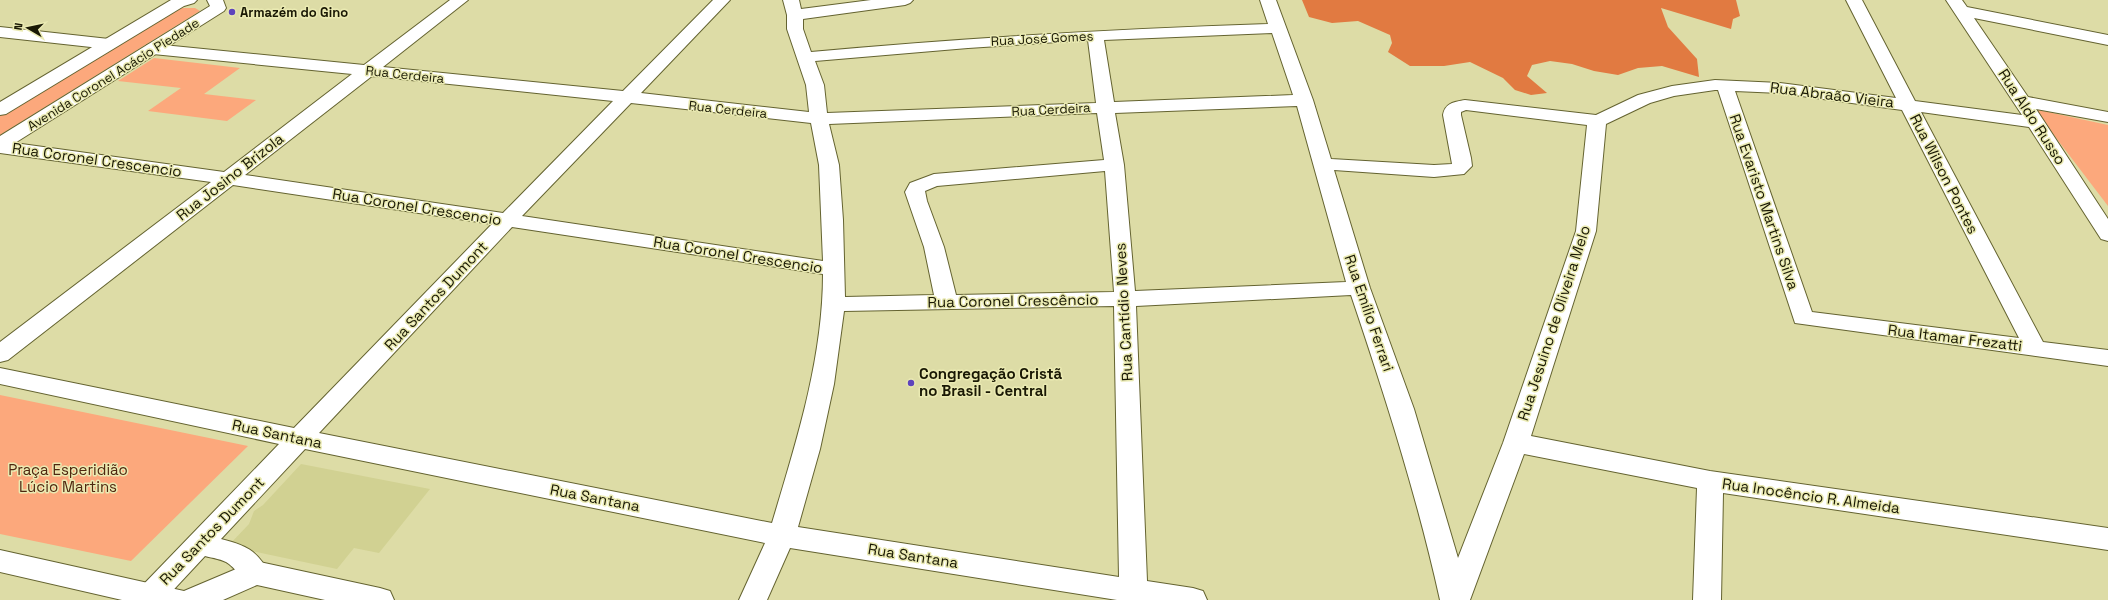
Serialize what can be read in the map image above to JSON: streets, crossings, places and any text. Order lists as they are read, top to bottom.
{
  "streets": {
    "street": [
      "Rua José Gomes",
      "Avenida Coronel Acácio Piedade",
      "Rua Cerdeira",
      "Rua Abraão Vieira",
      "Rua Aldo Russo",
      "Rua Coronel Crescencio",
      "Rua Wilson Pontes",
      "Rua Josino Brizola",
      "Rua Evaristo Martins Silva",
      "Rua Santos Dumont",
      "Rua Coronel Crescêncio",
      "Rua Cantídio Neves",
      "Rua Emílio Ferrari",
      "Rua Jesuino de Oliveira Melo",
      "Rua Itamar Frezatti",
      "Rua Santana",
      "Rua Inocêncio R. Almeida"
    ]
  },
  "crossings": [
    ["Rua José Gomes", "Rua Cantídio Neves"],
    ["Rua José Gomes", "Rua Emílio Ferrari"],
    ["Avenida Coronel Acácio Piedade", "Rua Cerdeira"],
    ["Avenida Coronel Acácio Piedade", "Rua Coronel Crescencio"],
    ["Rua Cerdeira", "Rua Josino Brizola"],
    ["Rua Cerdeira", "Rua Santos Dumont"],
    ["Rua Cerdeira", "Rua Cantídio Neves"],
    ["Rua Cerdeira", "Rua Emílio Ferrari"],
    ["Rua Abraão Vieira", "Rua Aldo Russo"],
    ["Rua Abraão Vieira", "Rua Wilson Pontes"],
    ["Rua Abraão Vieira", "Rua Evaristo Martins Silva"],
    ["Rua Coronel Crescencio", "Rua Josino Brizola"],
    ["Rua Coronel Crescencio", "Rua Santos Dumont"],
    ["Rua Wilson Pontes", "Rua Itamar Frezatti"],
    ["Rua Evaristo Martins Silva", "Rua Itamar Frezatti"],
    ["Rua Santos Dumont", "Rua Santana"],
    ["Rua Coronel Crescêncio", "Rua Cantídio Neves"],
    ["Rua Coronel Crescêncio", "Rua Emílio Ferrari"],
    ["Rua Cantídio Neves", "Rua Santana"],
    ["Rua Emílio Ferrari", "Rua Jesuino de Oliveira Melo"],
    ["Rua Jesuino de Oliveira Melo", "Rua Inocêncio R. Almeida"]
  ],
  "parks": ["Praça Esperidião Lúcio Martins"],
  "places": ["Armazém do Gino", "Congregação Cristã no Brasil - Central"],
  "north": "left"
}
